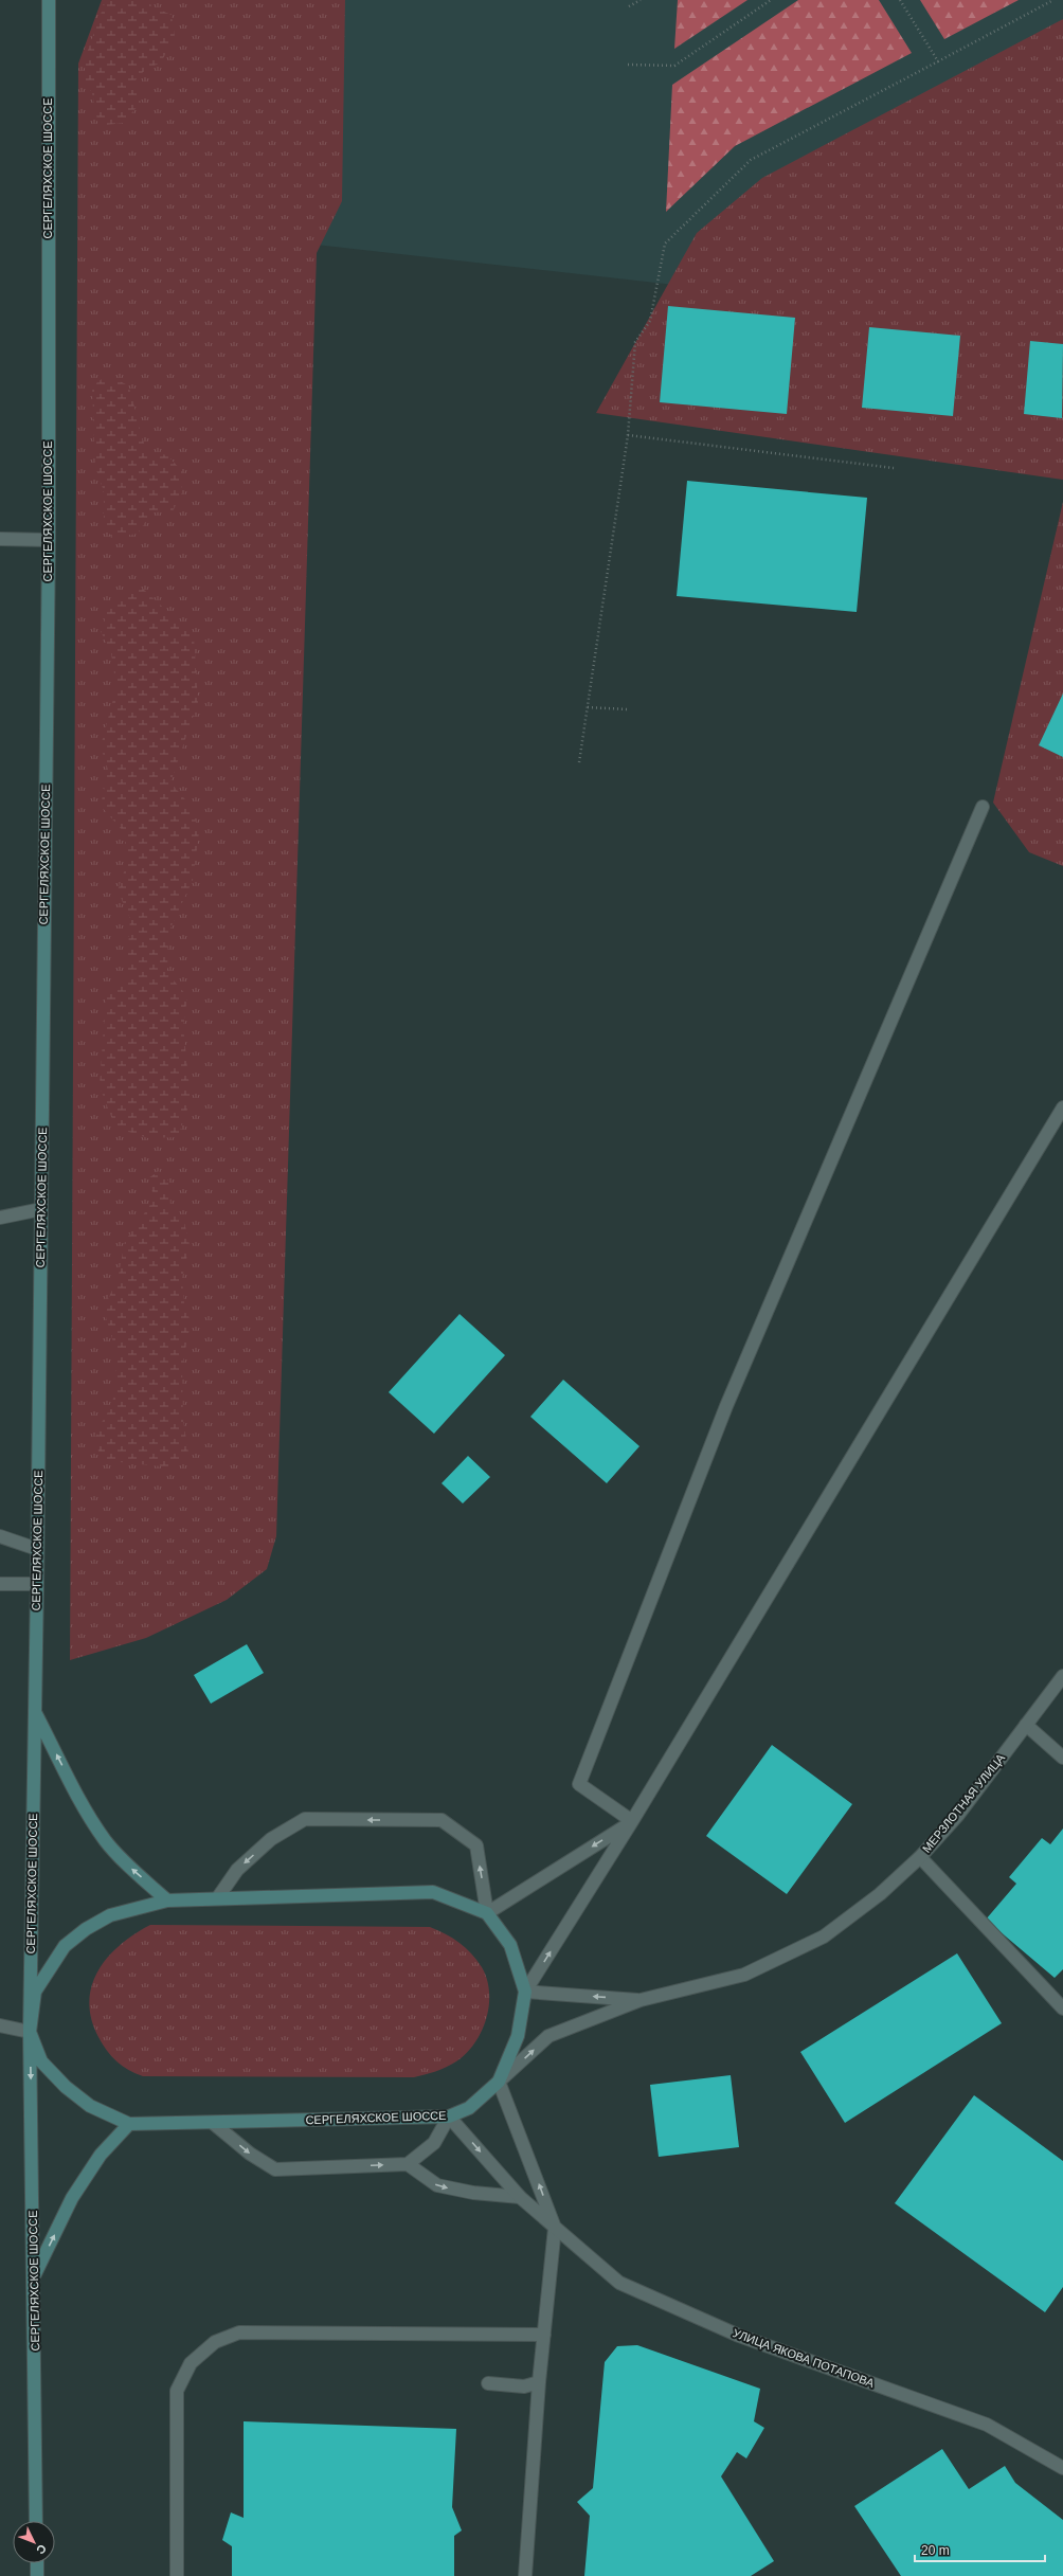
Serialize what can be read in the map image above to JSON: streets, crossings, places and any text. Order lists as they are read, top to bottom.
{
  "streets": {
    "main road": ["СЕРГЕЛЯХСКОЕ ШОССЕ"],
    "street": ["МЕРЗЛОТНАЯ УЛИЦА", "УЛИЦА ЯКОВА ПОТАПОВА"]
  },
  "crossings": [
    ["СЕРГЕЛЯХСКОЕ ШОССЕ", "УЛИЦА ЯКОВА ПОТАПОВА"]
  ],
  "scale_bar": "20 m",
  "north": "bottom right"
}
